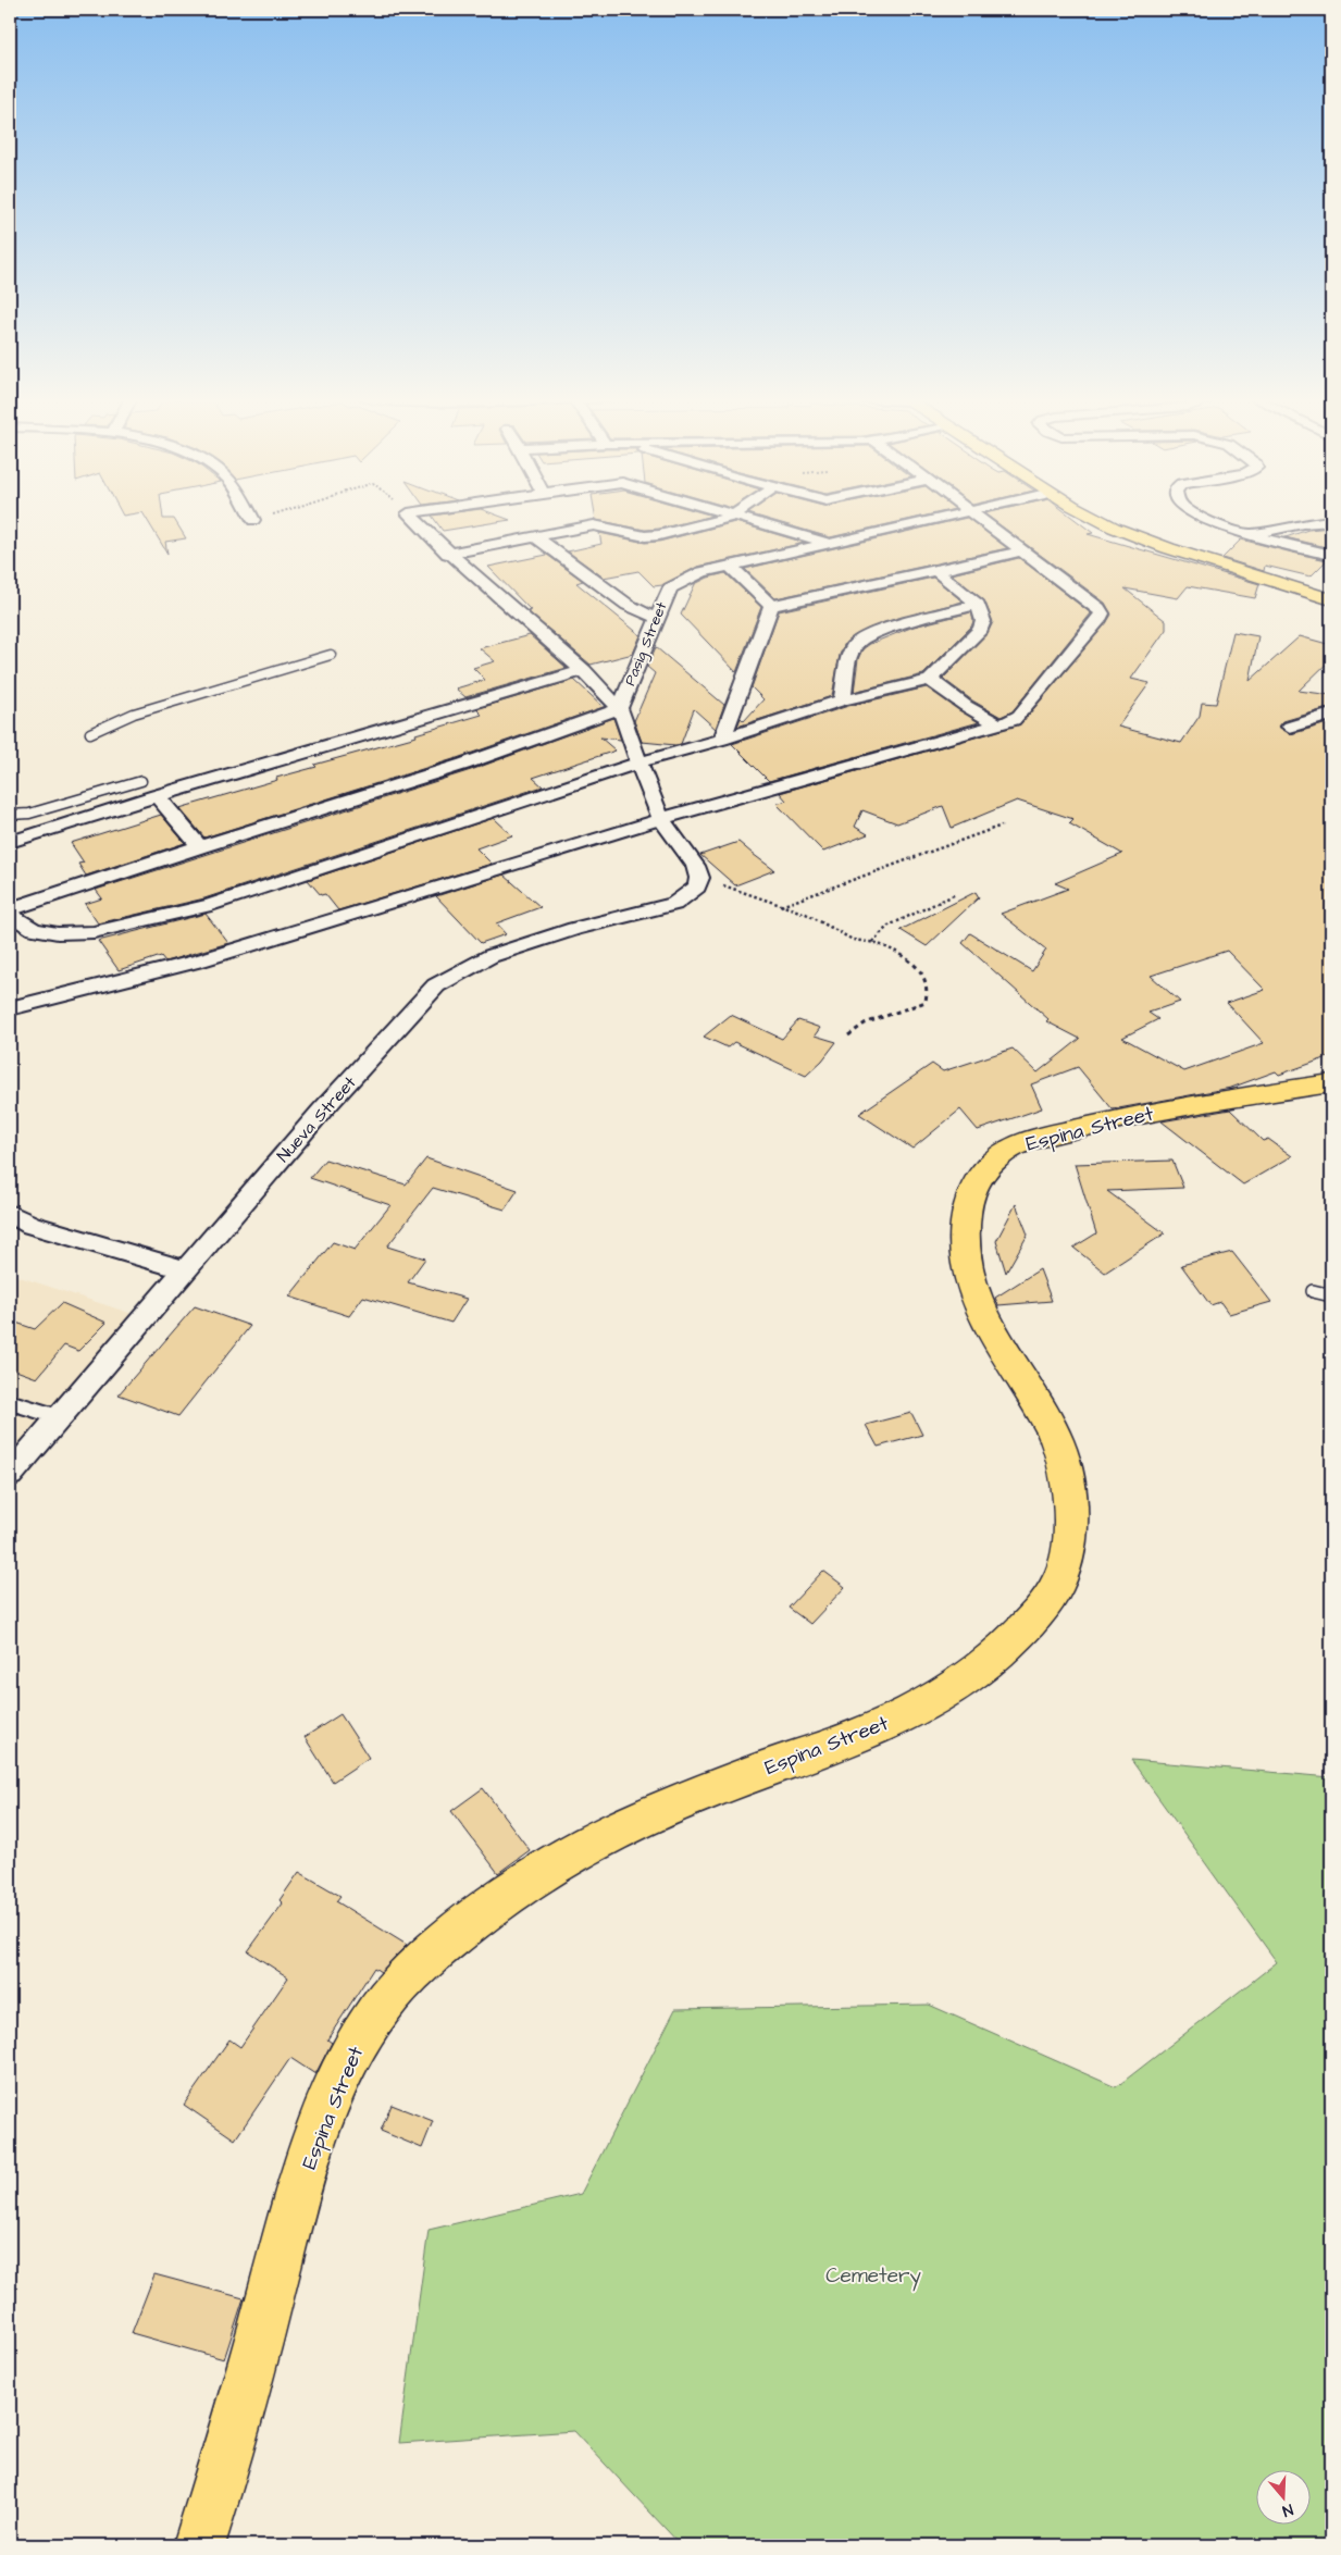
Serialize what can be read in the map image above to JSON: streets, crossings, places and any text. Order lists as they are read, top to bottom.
{
  "streets": {
    "main road": ["Espina Street"],
    "street": ["Pasig Street", "Nueva Street"]
  },
  "crossings": [
    ["Pasig Street", "Nueva Street"]
  ],
  "parks": ["Cemetery"],
  "north": "bottom"
}
